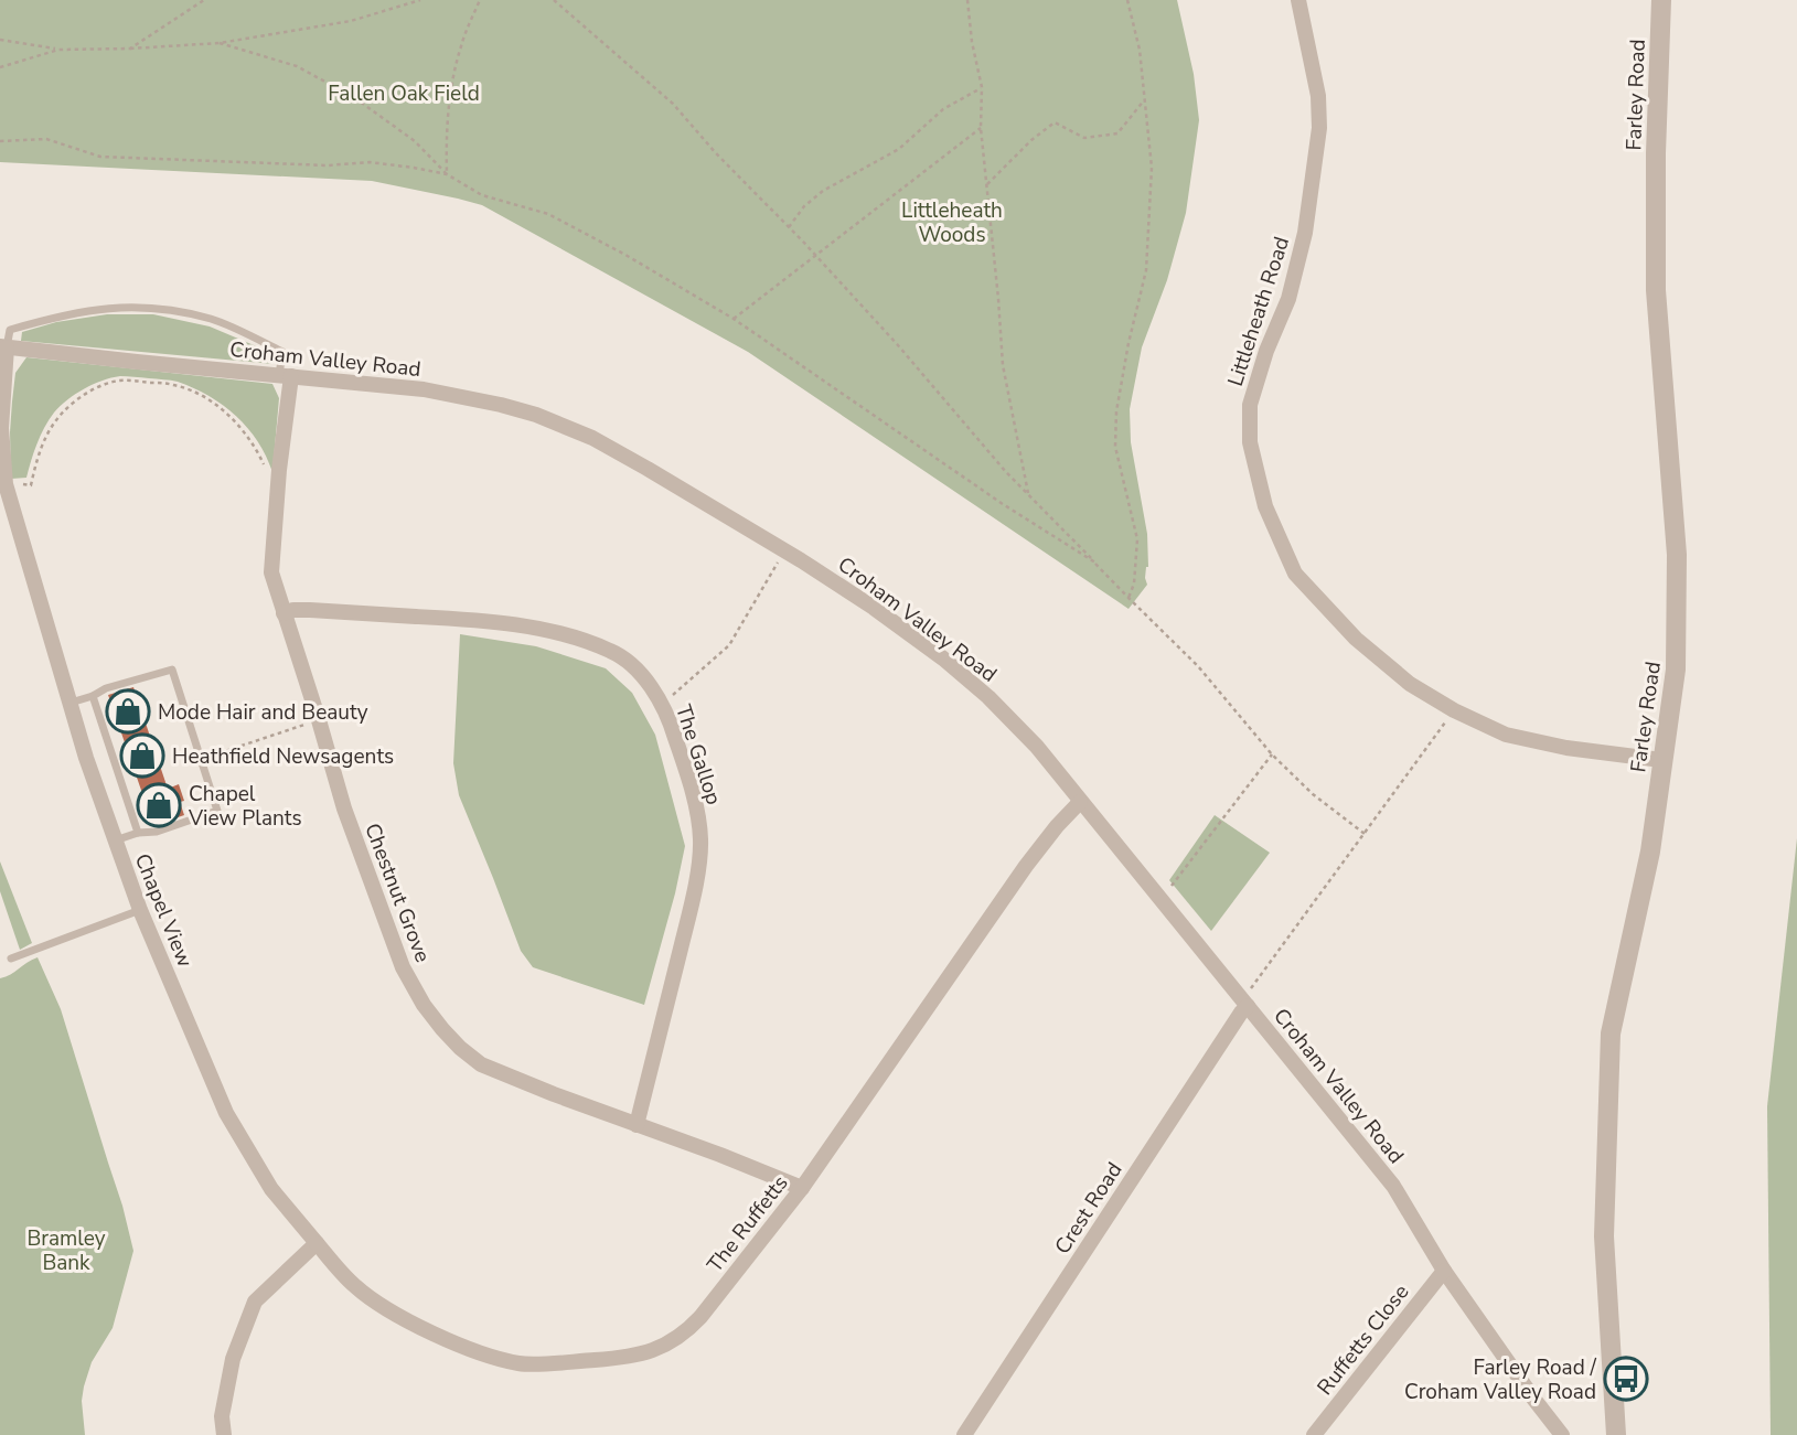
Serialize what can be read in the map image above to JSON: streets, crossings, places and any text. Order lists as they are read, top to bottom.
{
  "streets": {
    "street": [
      "Farley Road",
      "Littleheath Road",
      "Croham Valley Road",
      "The Gallop",
      "Chestnut Grove",
      "Chapel View",
      "Crest Road",
      "The Ruffetts",
      "Ruffetts Close"
    ]
  },
  "crossings": [
    ["Farley Road", "Littleheath Road"],
    ["Croham Valley Road", "Chestnut Grove"],
    ["Croham Valley Road", "Chapel View"],
    ["Croham Valley Road", "Crest Road"],
    ["Croham Valley Road", "The Ruffetts"],
    ["Croham Valley Road", "Ruffetts Close"],
    ["The Gallop", "Chestnut Grove"],
    ["Chestnut Grove", "The Ruffetts"],
    ["Chapel View", "The Ruffetts"]
  ],
  "parks": ["Fallen Oak Field", "Littleheath Woods", "Bramley Bank"],
  "places": {
    "shop": ["Mode Hair and Beauty", "Heathfield Newsagents", "Chapel View Plants"],
    "bus stop": ["Farley Road / Croham Valley Road"]
  }
}
